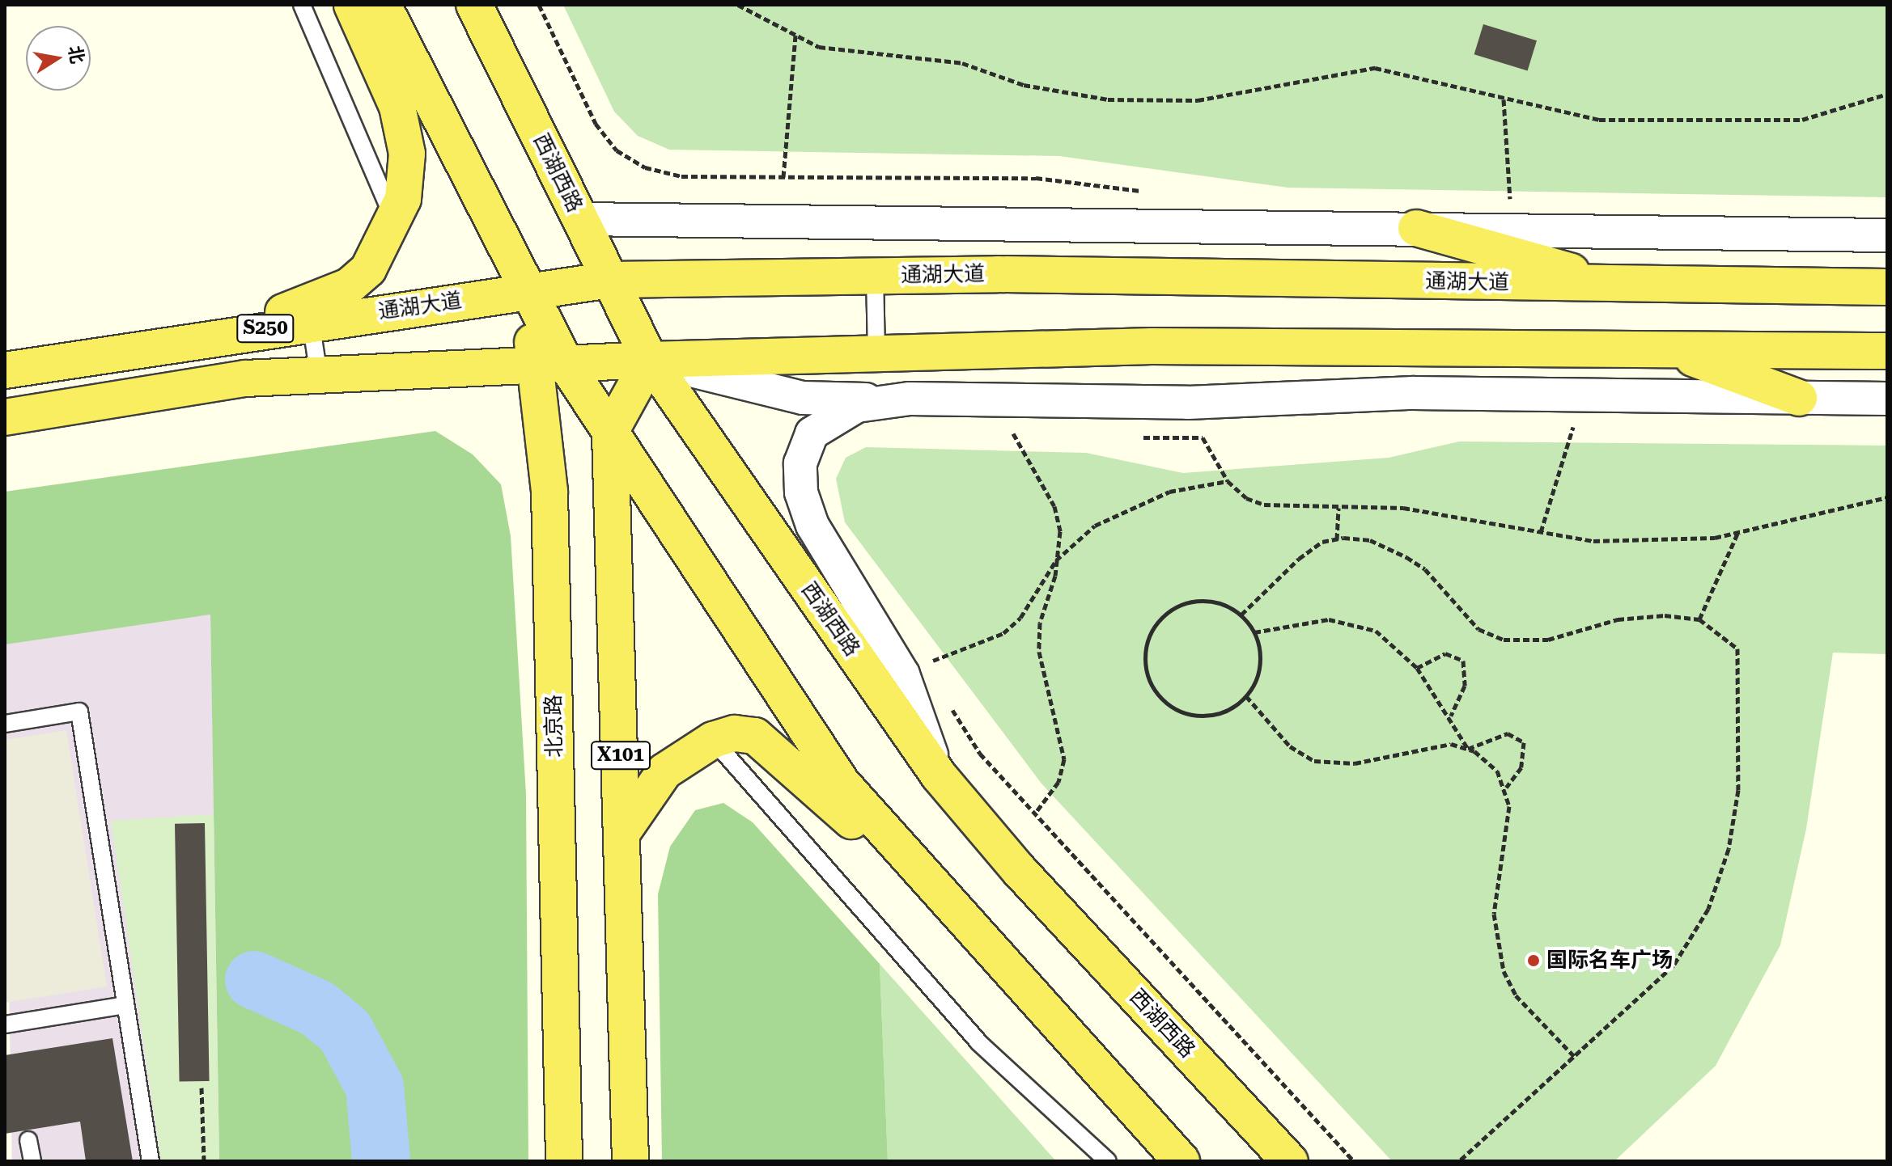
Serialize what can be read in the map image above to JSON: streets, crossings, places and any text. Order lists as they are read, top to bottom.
{
  "streets": {
    "main road": [
      "西湖西路",
      "通湖大道",
      "S250",
      "北京路",
      "X101"
    ]
  },
  "crossings": [
    ["西湖西路", "通湖大道"],
    ["西湖西路", "S250"],
    ["S250", "北京路"]
  ],
  "places": ["国际名车广场"],
  "north": "right"
}
